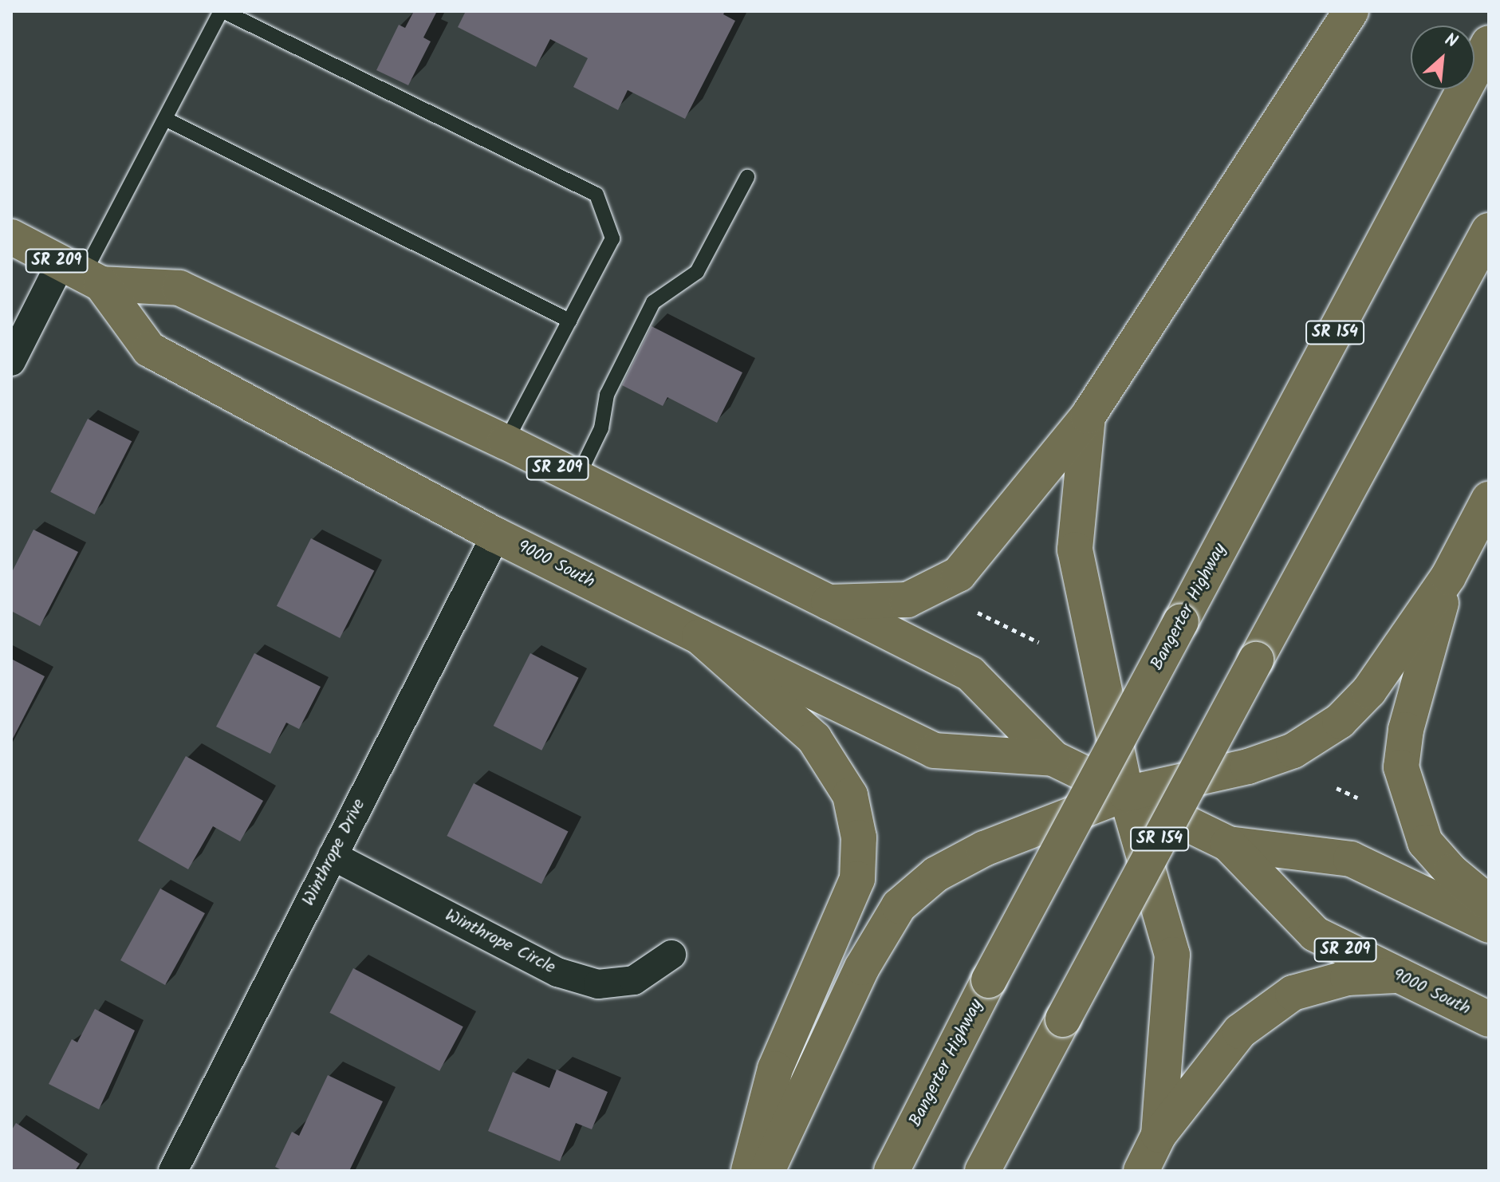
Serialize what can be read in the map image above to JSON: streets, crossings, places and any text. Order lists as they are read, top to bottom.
{
  "streets": {
    "main road": [
      "SR 209",
      "SR 154",
      "9000 South",
      "Bangerter Highway"
    ],
    "street": ["Winthrope Drive", "Winthrope Circle"]
  },
  "crossings": [
    ["9000 South", "Winthrope Drive"],
    ["Winthrope Drive", "Winthrope Circle"]
  ],
  "north": "top right"
}
